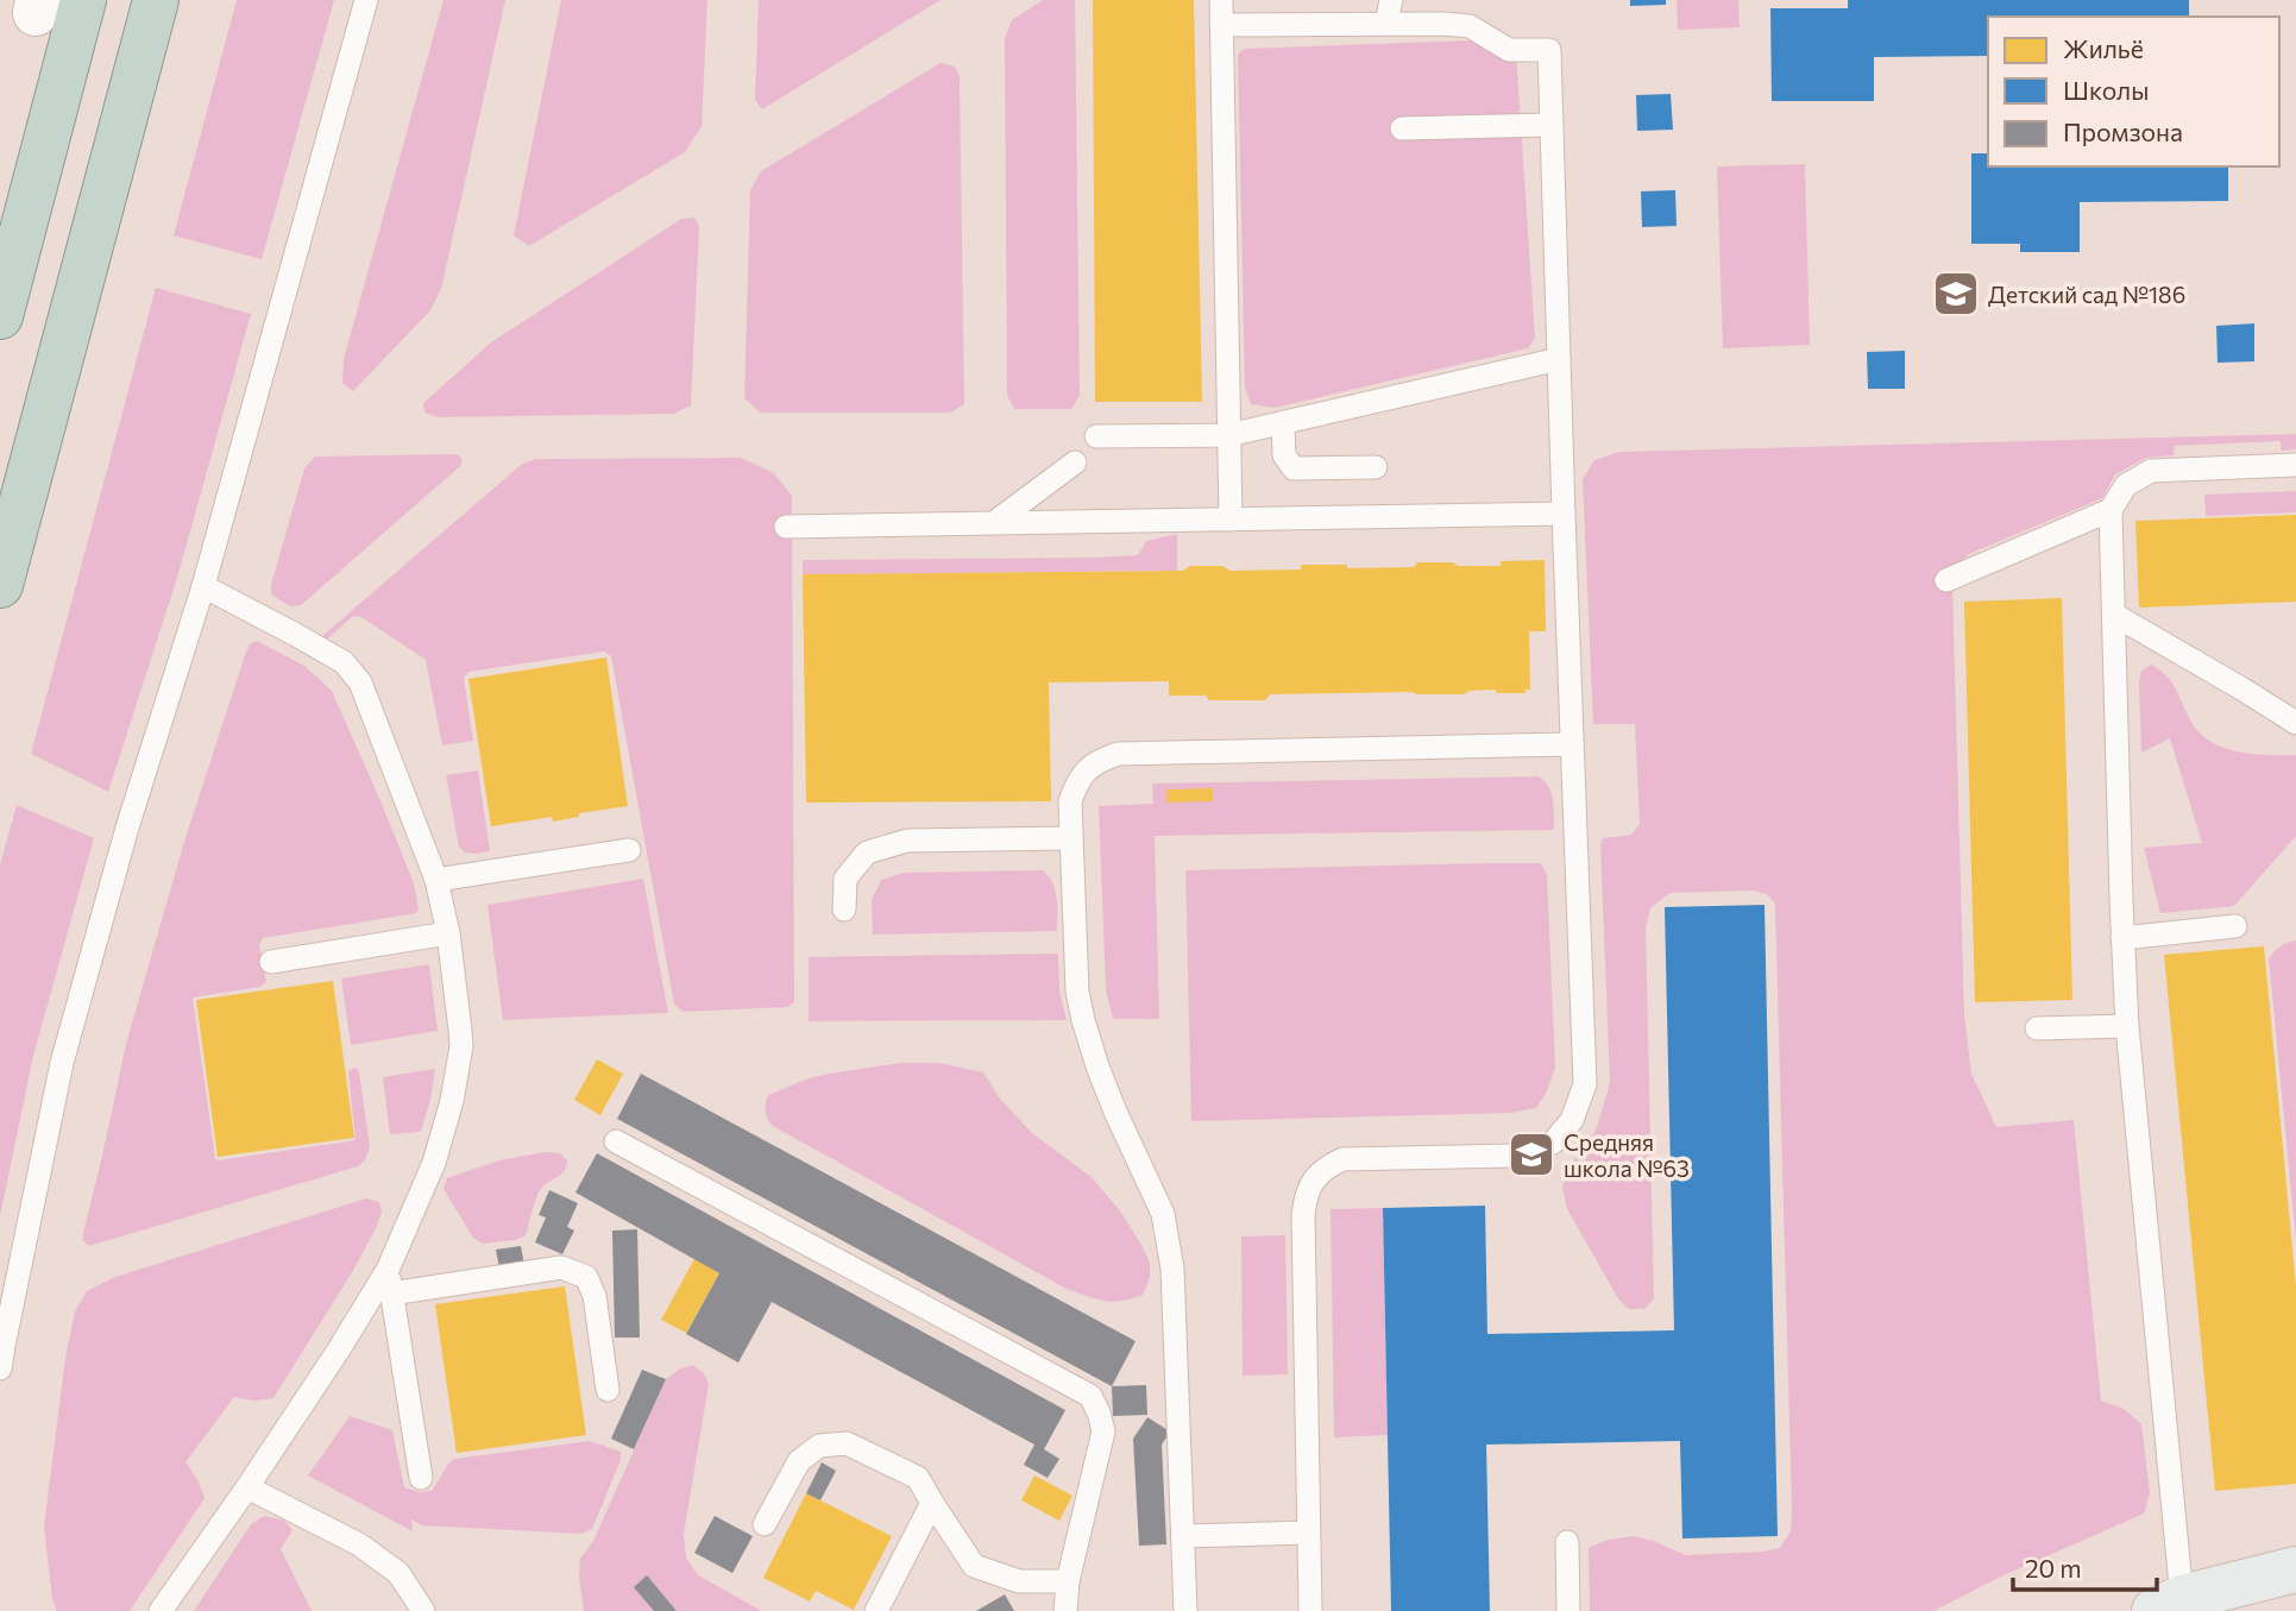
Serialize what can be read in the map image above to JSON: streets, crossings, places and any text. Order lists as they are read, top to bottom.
{
  "places": {
    "school or university": ["Детский сад №186", "Средняя школа №63"]
  },
  "legend": ["Жильё", "Школы", "Промзона"],
  "scale_bar": "20 m"
}
